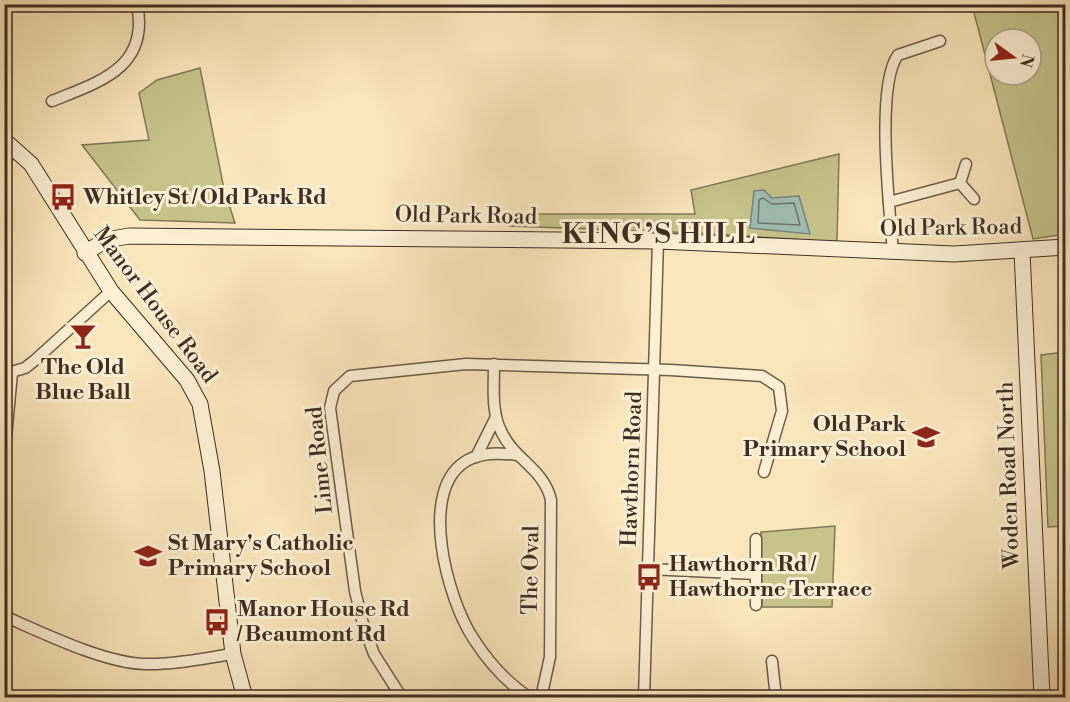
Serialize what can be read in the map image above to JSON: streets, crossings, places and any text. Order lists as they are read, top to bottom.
{
  "streets": {
    "street": [
      "Old Park Road",
      "Manor House Road",
      "Lime Road",
      "Hawthorn Road",
      "Woden Road North",
      "The Oval"
    ]
  },
  "crossings": [
    ["Old Park Road", "Manor House Road"],
    ["Old Park Road", "Hawthorn Road"],
    ["Old Park Road", "Woden Road North"],
    ["Lime Road", "Hawthorn Road"],
    ["Lime Road", "The Oval"]
  ],
  "districts": ["KING’S HILL"],
  "places": {
    "bus stop": ["Whitley St / Old Park Rd", "Hawthorn Rd / Hawthorne Terrace", "Manor House Rd / Beaumont Rd"],
    "bar": ["The Old Blue Ball"],
    "school or university": ["Old Park Primary School", "St Mary's Catholic Primary School"]
  },
  "north": "right"
}
